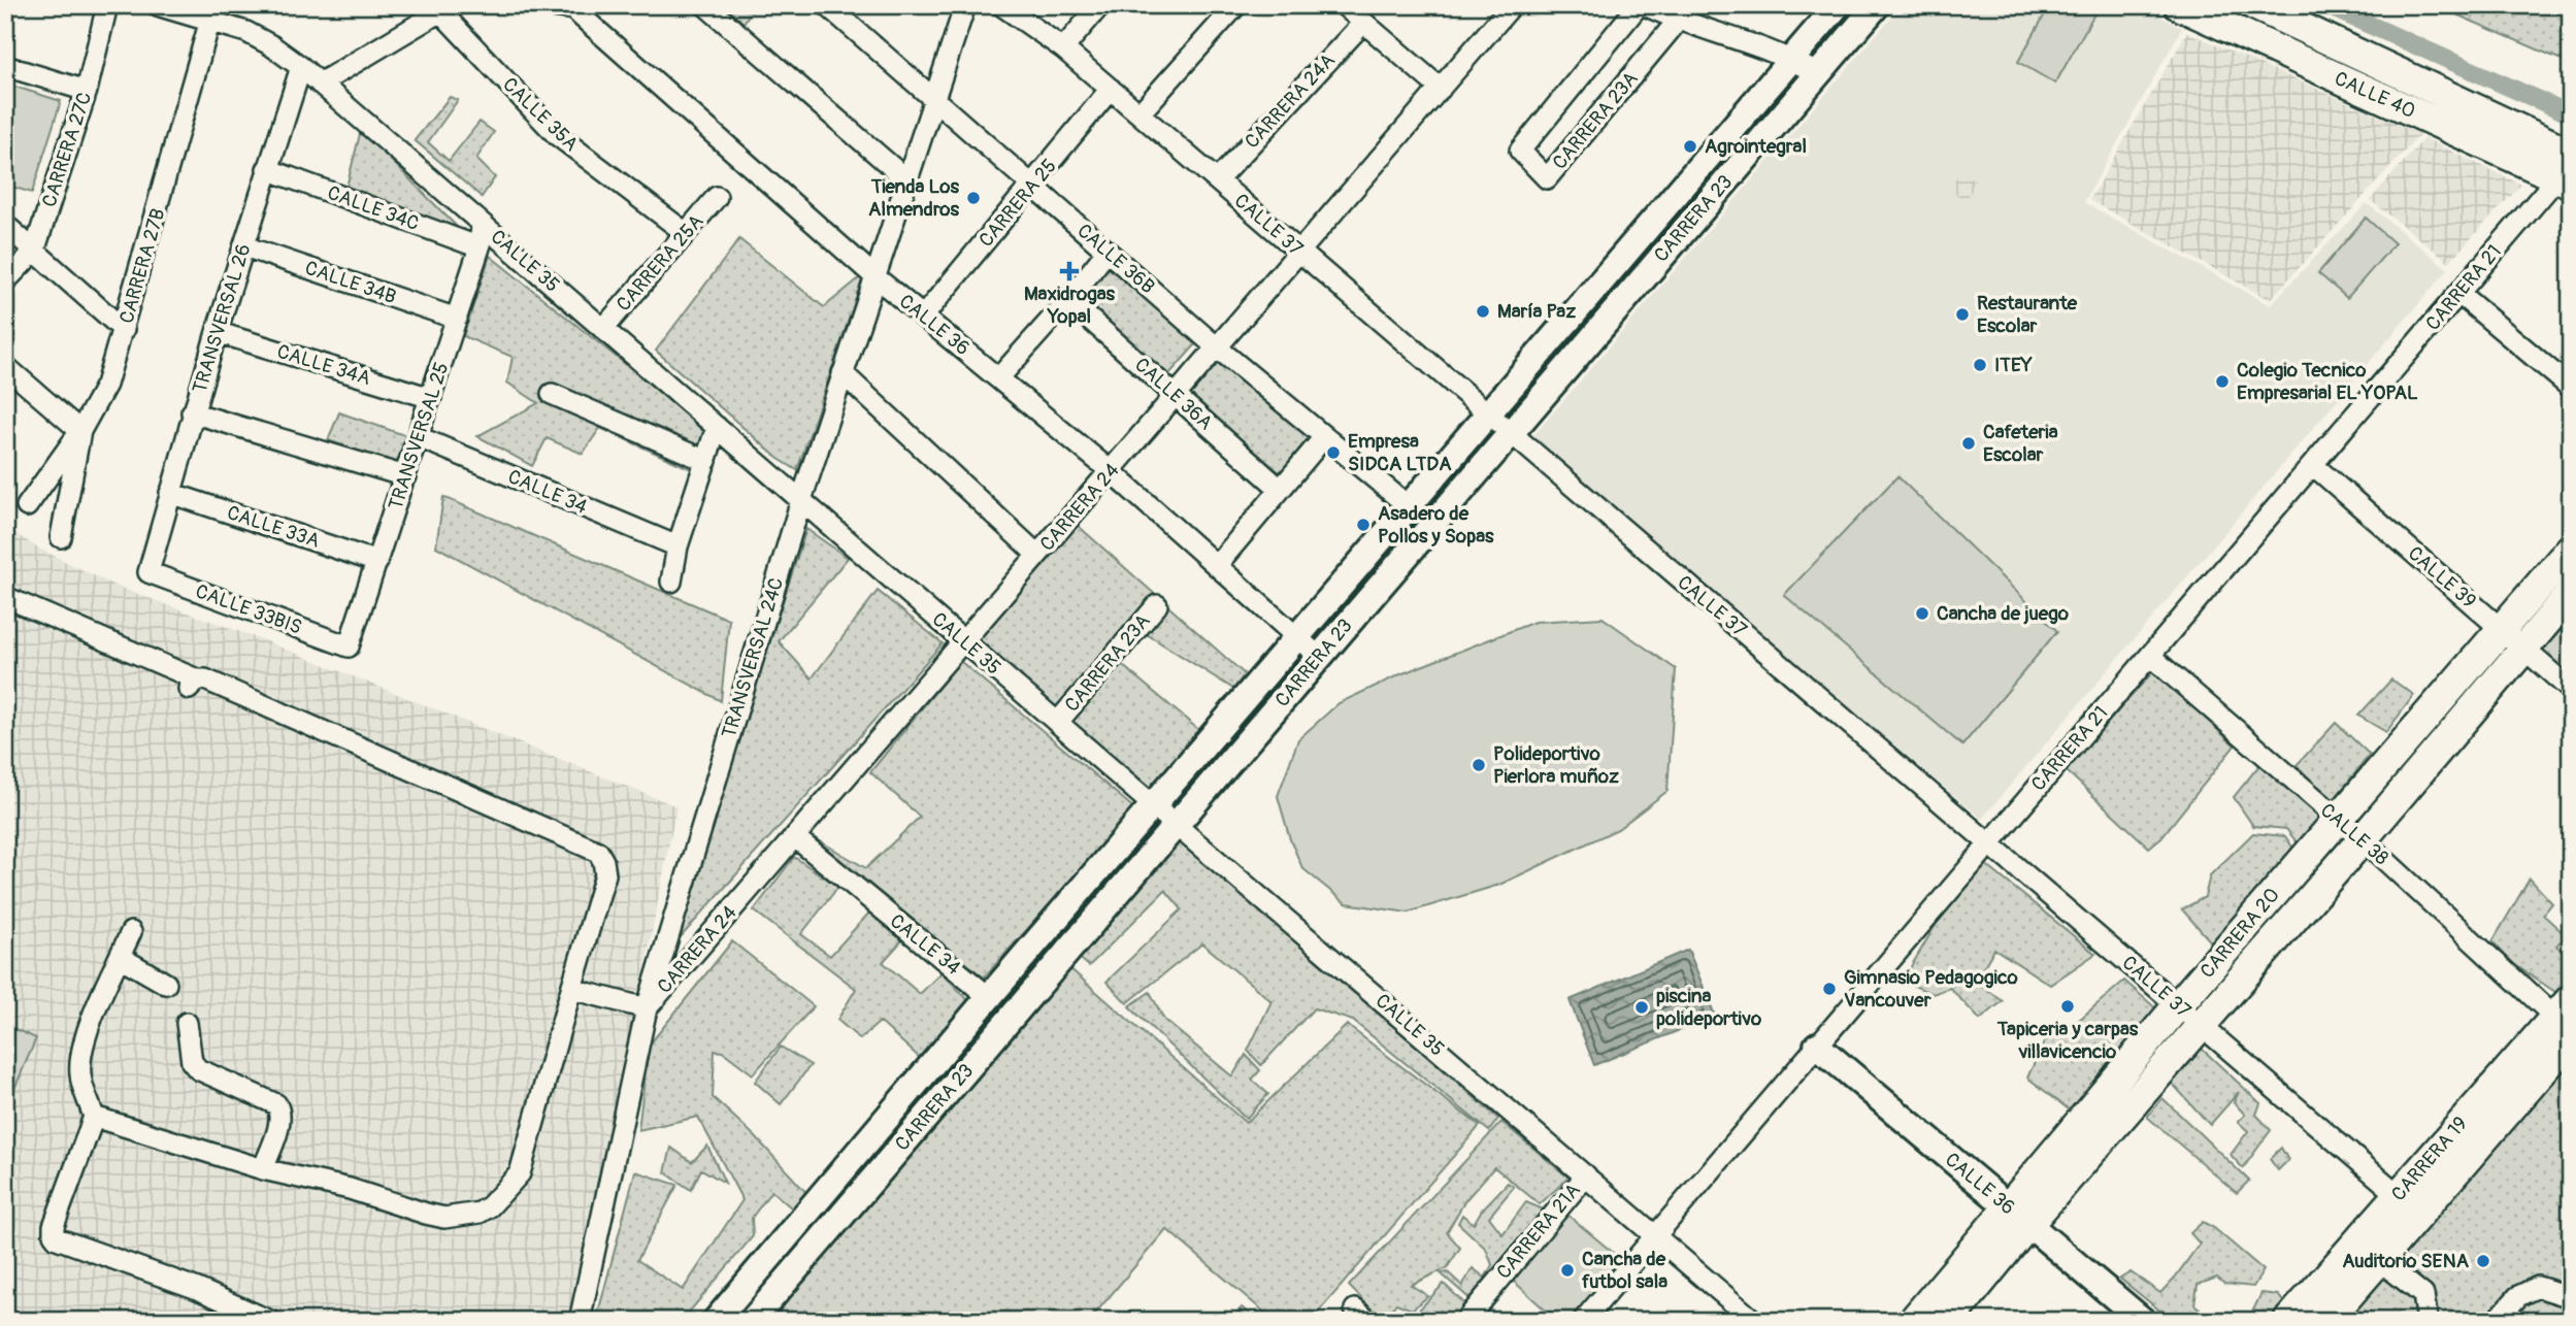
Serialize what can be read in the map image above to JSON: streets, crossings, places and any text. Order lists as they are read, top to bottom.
{
  "streets": {
    "main road": ["CALLE 40", "CARRERA 20", "CARRERA 19"],
    "street": [
      "CARRERA 24A",
      "CALLE 35A",
      "CARRERA 23A",
      "CARRERA 27C",
      "CARRERA 25",
      "CALLE 34C",
      "CARRERA 23",
      "CALLE 37",
      "CALLE 36B",
      "CALLE 35",
      "CARRERA 25A",
      "CARRERA 27B",
      "CALLE 34B",
      "CARRERA 21",
      "TRANSVERSAL 26",
      "CALLE 36",
      "CALLE 34A",
      "CALLE 36A",
      "TRANSVERSAL 25",
      "CALLE 34",
      "CARRERA 24",
      "CALLE 33A",
      "CALLE 39",
      "CALLE 33BIS",
      "TRANSVERSAL 24C",
      "CALLE 38",
      "CARRERA 21A"
    ]
  },
  "crossings": [
    ["CALLE 40", "CARRERA 21"],
    ["CARRERA 24A", "CALLE 37"],
    ["CALLE 35A", "CARRERA 25A"],
    ["CARRERA 23A", "CALLE 35"],
    ["CARRERA 25", "CALLE 37"],
    ["CARRERA 25", "CALLE 36B"],
    ["CARRERA 25", "CALLE 36"],
    ["CALLE 34C", "TRANSVERSAL 26"],
    ["CALLE 34C", "TRANSVERSAL 25"],
    ["CARRERA 23", "CALLE 37"],
    ["CARRERA 23", "CALLE 36B"],
    ["CARRERA 23", "CALLE 35"],
    ["CARRERA 23", "CALLE 36"],
    ["CARRERA 23", "CALLE 34"],
    ["CALLE 37", "CARRERA 21"],
    ["CALLE 37", "CARRERA 24"],
    ["CALLE 37", "CARRERA 20"],
    ["CALLE 37", "CARRERA 19"],
    ["CALLE 36B", "CARRERA 24"],
    ["CALLE 36B", "TRANSVERSAL 24C"],
    ["CALLE 35", "CARRERA 25A"],
    ["CALLE 35", "CARRERA 27B"],
    ["CALLE 35", "CARRERA 21"],
    ["CALLE 35", "TRANSVERSAL 26"],
    ["CALLE 35", "TRANSVERSAL 25"],
    ["CALLE 35", "CARRERA 24"],
    ["CALLE 35", "TRANSVERSAL 24C"],
    ["CALLE 35", "CARRERA 21A"],
    ["CALLE 34B", "TRANSVERSAL 26"],
    ["CALLE 34B", "TRANSVERSAL 25"],
    ["CARRERA 21", "CALLE 36"],
    ["CARRERA 21", "CALLE 39"],
    ["CARRERA 21", "CALLE 38"],
    ["TRANSVERSAL 26", "CALLE 34A"],
    ["TRANSVERSAL 26", "CALLE 33A"],
    ["TRANSVERSAL 26", "CALLE 33BIS"],
    ["CALLE 36", "CARRERA 24"],
    ["CALLE 36", "TRANSVERSAL 24C"],
    ["CALLE 36", "CARRERA 20"],
    ["CALLE 34A", "TRANSVERSAL 25"],
    ["CALLE 36A", "CARRERA 24"],
    ["TRANSVERSAL 25", "CALLE 34"],
    ["TRANSVERSAL 25", "CALLE 33A"],
    ["TRANSVERSAL 25", "CALLE 33BIS"],
    ["CALLE 34", "CARRERA 24"],
    ["CARRERA 24", "TRANSVERSAL 24C"],
    ["CALLE 39", "CARRERA 20"],
    ["CALLE 38", "CARRERA 20"],
    ["CALLE 38", "CARRERA 19"]
  ],
  "places": {
    "other": [
      "Agrointegral",
      "Tienda Los Almendros",
      "María Paz",
      "Restaurante Escolar",
      "ITEY",
      "Colegio Tecnico Empresarial EL YOPAL",
      "Cafeteria Escolar",
      "Empresa SIDCA LTDA",
      "Asadero de Pollos y Sopas",
      "Cancha de juego",
      "Polideportivo Pierlora muñoz",
      "Gimnasio Pedagogico Vancouver",
      "Tapiceria y carpas villavicencio",
      "piscina polideportivo",
      "Auditorio SENA",
      "Cancha de futbol sala"
    ],
    "health": ["Maxidrogas Yopal"]
  }
}
